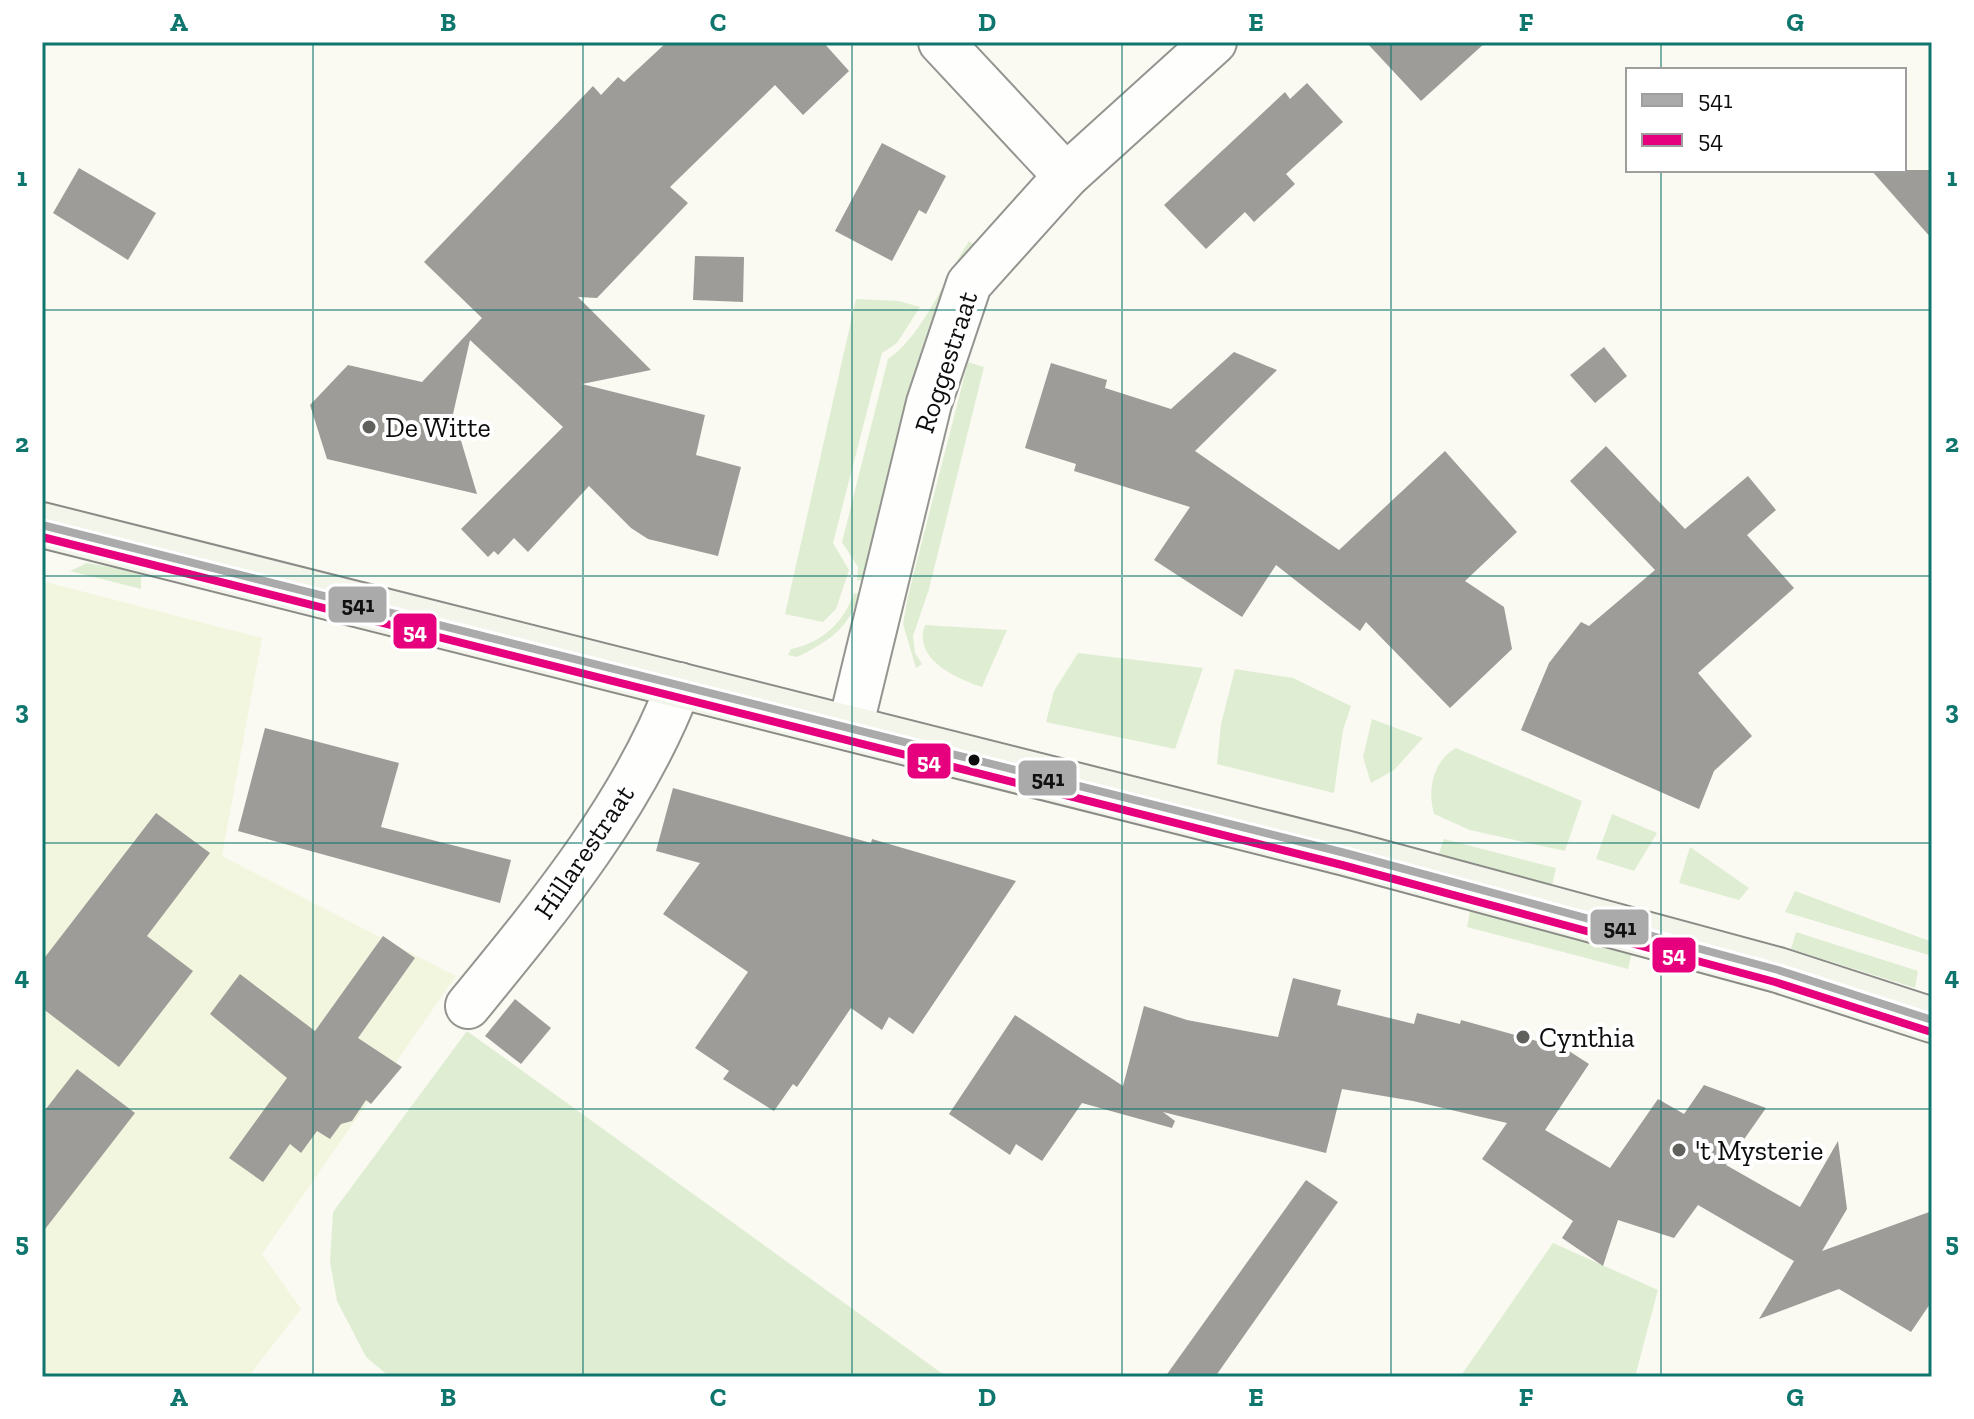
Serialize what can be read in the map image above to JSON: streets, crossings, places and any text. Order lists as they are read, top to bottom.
{
  "streets": {
    "street": ["Roggestraat", "Hillarestraat"]
  },
  "places": ["De Witte", "Cynthia", "'t Mysterie"],
  "lines": ["transit line 541", "transit line 54"],
  "legend": ["541", "54"],
  "grid": {
    "columns": [
      "A",
      "B",
      "C",
      "D",
      "E",
      "F",
      "G"
    ],
    "rows": [
      "1",
      "2",
      "3",
      "4",
      "5"
    ]
  }
}
